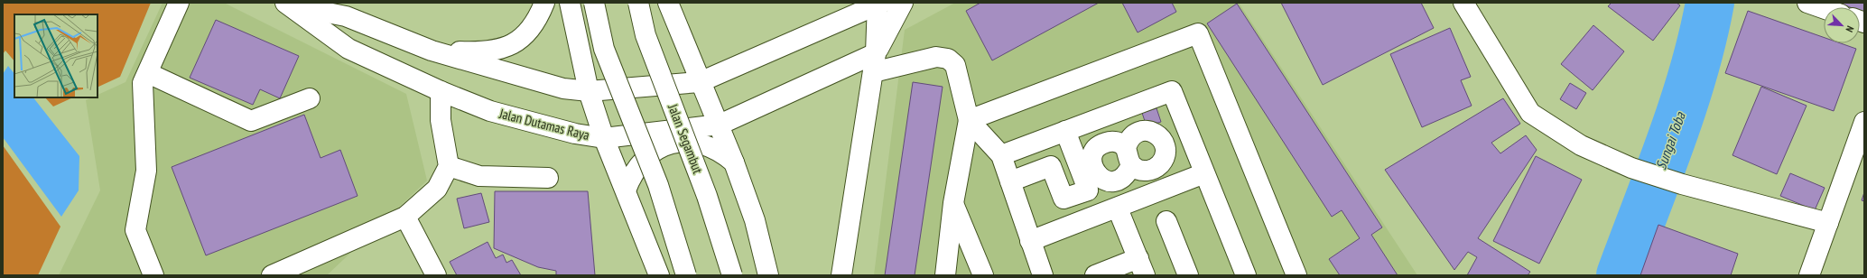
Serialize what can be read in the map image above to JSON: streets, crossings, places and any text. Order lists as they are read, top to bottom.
{
  "streets": {
    "street": ["Jalan Dutamas Raya", "Jalan Segambut"]
  },
  "water": ["Sungai Toba"],
  "north": "bottom right"
}
